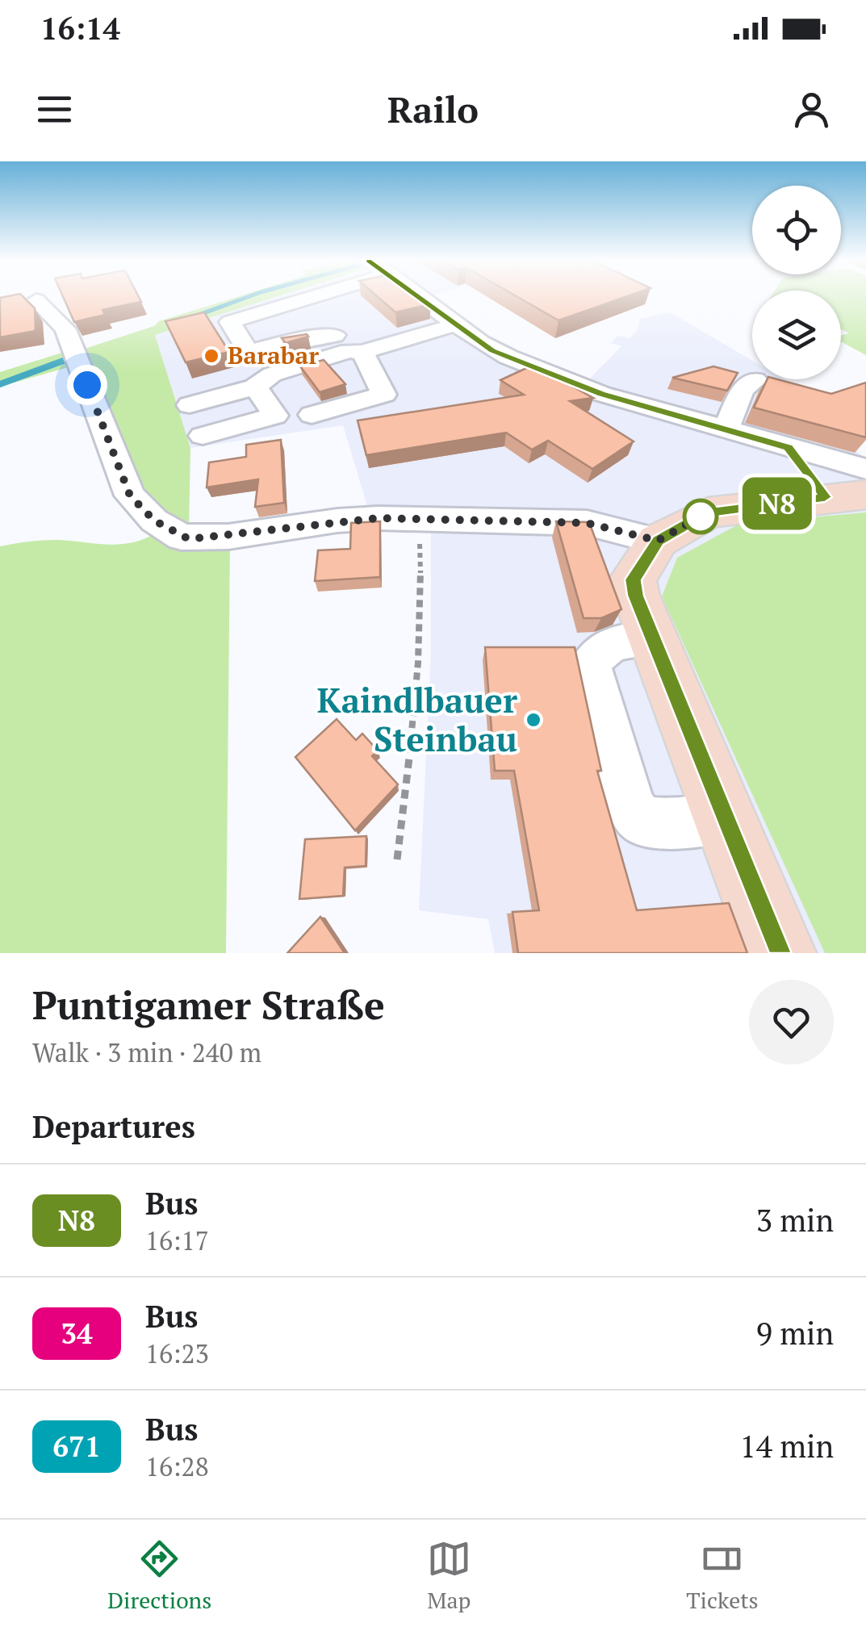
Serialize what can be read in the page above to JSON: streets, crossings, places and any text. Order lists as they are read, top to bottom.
{
  "places": ["Barabar", "Kaindlbauer Steinbau"],
  "lines": ["bus line N8"],
  "page": {
    "status": "16:14",
    "header": "Railo",
    "on_map": "N8",
    "heading": [
      ["Puntigamer Straße", "Walk · 3 min · 240 m"],
      "Departures"
    ],
    "list": [
      {
        "mark": "N8",
        "name": "Bus",
        "note": "16:17",
        "value": "3 min"
      },
      {
        "mark": "34",
        "name": "Bus",
        "note": "16:23",
        "value": "9 min"
      },
      {
        "mark": "671",
        "name": "Bus",
        "note": "16:28",
        "value": "14 min"
      }
    ],
    "tabs": ["Directions", "Map", "Tickets"]
  }
}
